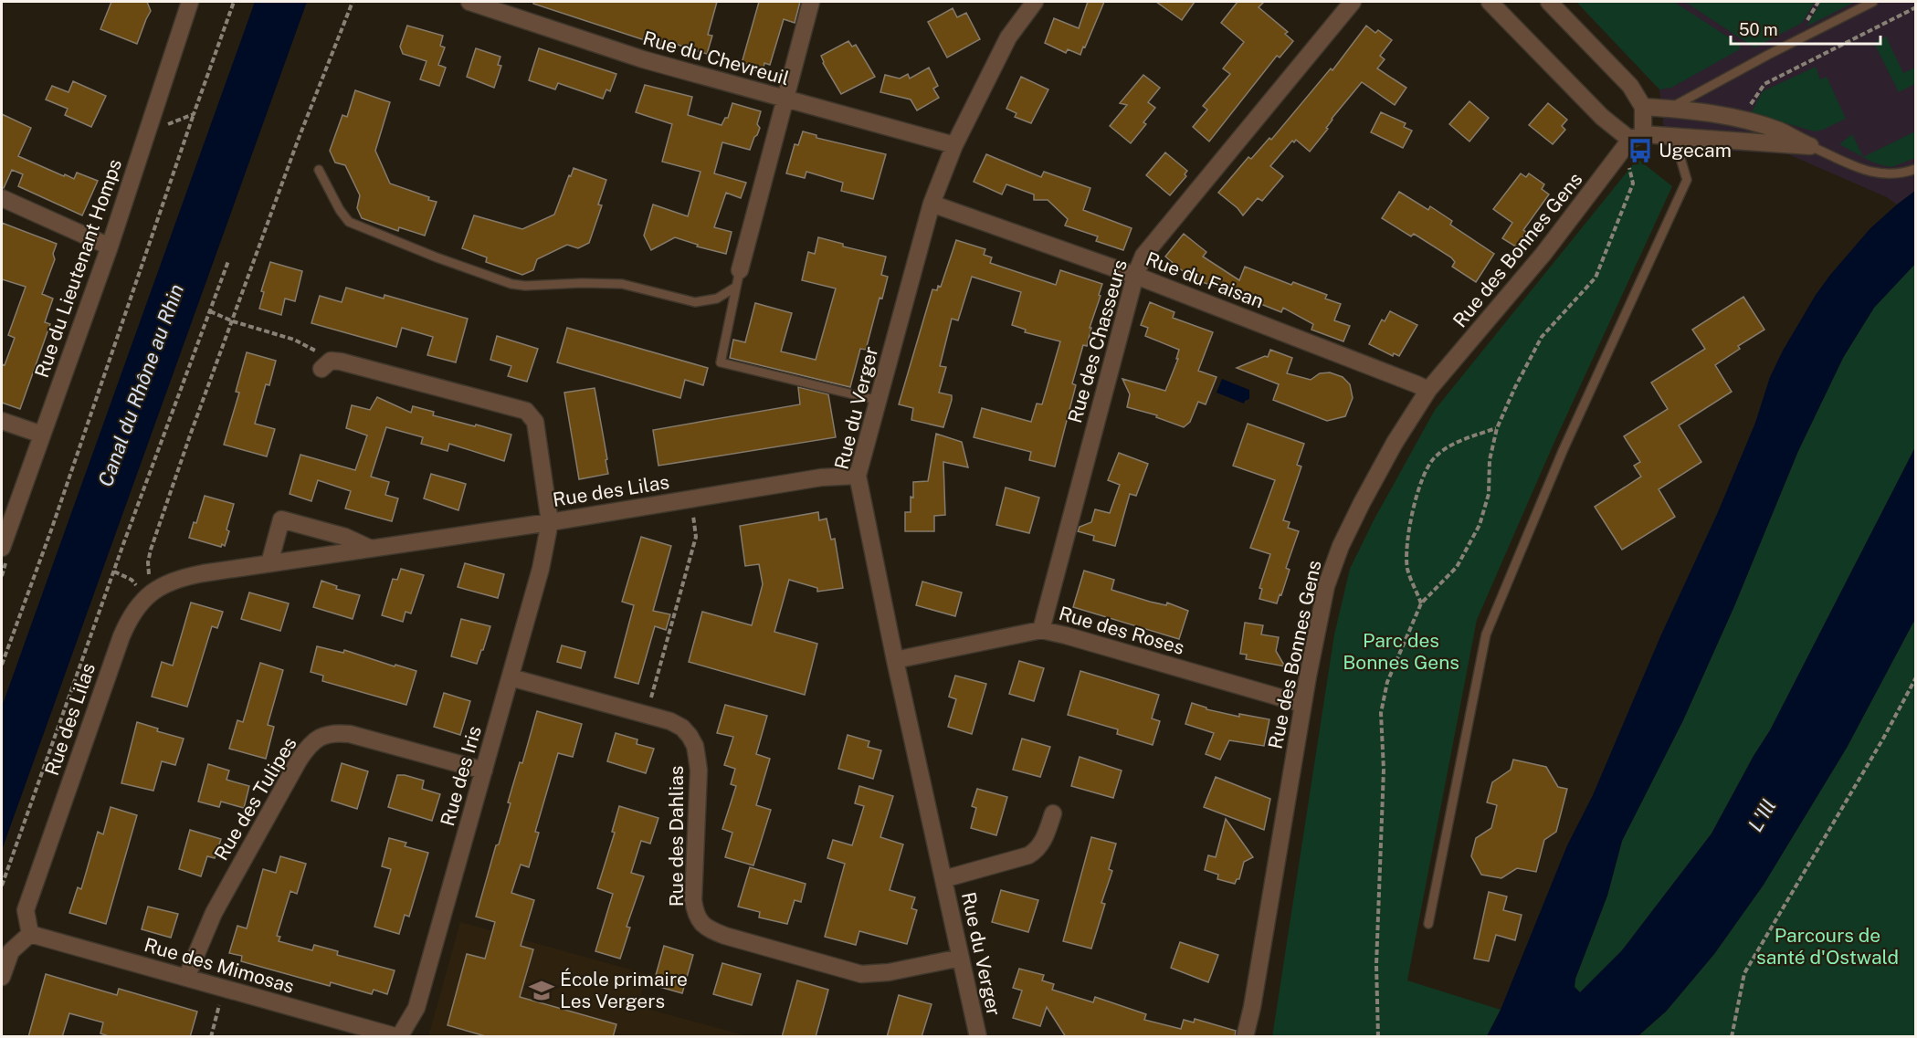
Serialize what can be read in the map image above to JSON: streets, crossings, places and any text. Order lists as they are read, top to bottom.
{
  "streets": {
    "street": [
      "Rue du Chevreuil",
      "Rue des Bonnes Gens",
      "Rue du Lieutenant Homps",
      "Rue du Faisan",
      "Rue des Chasseurs",
      "Rue du Verger",
      "Rue des Lilas",
      "Rue des Roses",
      "Rue des Iris",
      "Rue des Tulipes",
      "Rue des Dahlias",
      "Rue des Mimosas"
    ]
  },
  "crossings": [
    ["Rue du Chevreuil", "Rue du Verger"],
    ["Rue des Bonnes Gens", "Rue du Faisan"],
    ["Rue des Bonnes Gens", "Rue des Roses"],
    ["Rue du Faisan", "Rue des Chasseurs"],
    ["Rue du Faisan", "Rue du Verger"],
    ["Rue des Chasseurs", "Rue des Roses"],
    ["Rue du Verger", "Rue des Lilas"],
    ["Rue du Verger", "Rue des Roses"],
    ["Rue du Verger", "Rue des Dahlias"],
    ["Rue des Lilas", "Rue des Iris"],
    ["Rue des Lilas", "Rue des Mimosas"],
    ["Rue des Iris", "Rue des Tulipes"],
    ["Rue des Iris", "Rue des Dahlias"],
    ["Rue des Iris", "Rue des Mimosas"],
    ["Rue des Tulipes", "Rue des Mimosas"]
  ],
  "water": ["Canal du Rhône au Rhin", "L'Ill"],
  "parks": ["Parc des Bonnes Gens", "Parcours de santé d'Ostwald"],
  "places": {
    "bus stop": ["Ugecam"],
    "school or university": ["École primaire Les Vergers"]
  },
  "scale_bar": "50 m"
}
